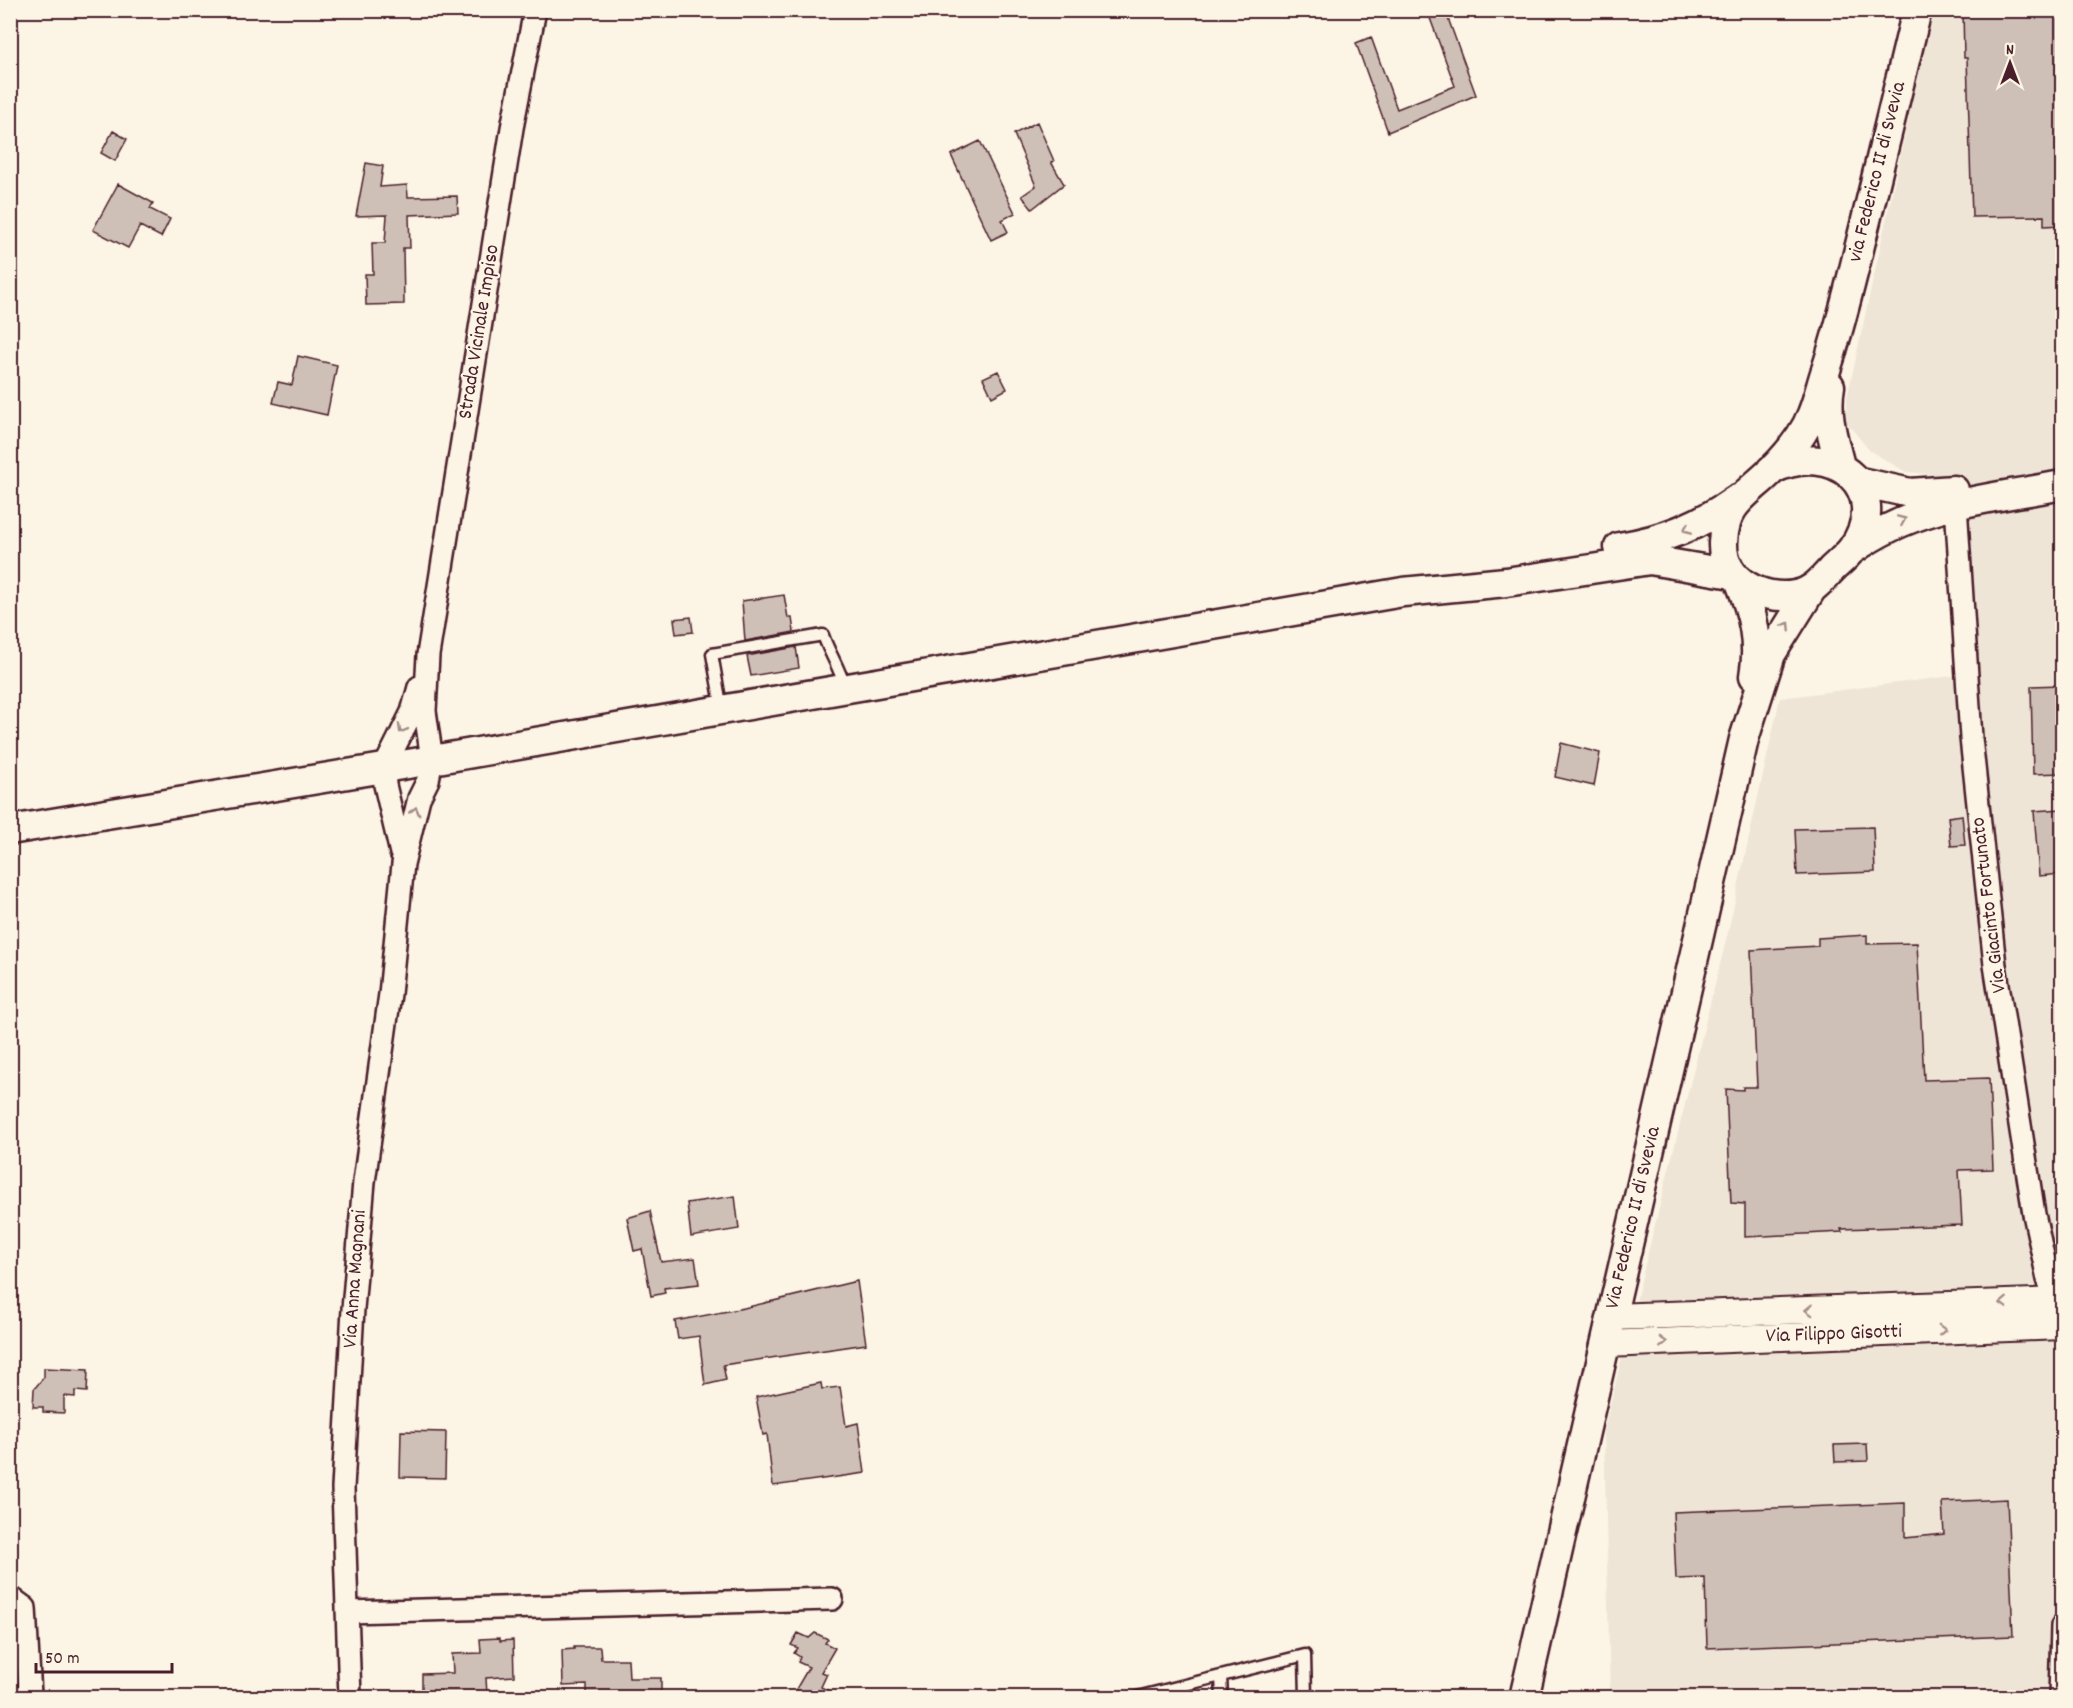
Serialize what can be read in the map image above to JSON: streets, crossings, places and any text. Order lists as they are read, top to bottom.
{
  "streets": {
    "main road": ["via Federico II di Svevia", "Via Federico II di Svevia"],
    "street": [
      "Strada Vicinale Impiso",
      "Via Giacinto Fortunato",
      "Via Anna Magnani",
      "Via Filippo Gisotti"
    ]
  },
  "crossings": [
    ["Via Giacinto Fortunato", "Via Filippo Gisotti"],
    ["Via Federico II di Svevia", "Via Filippo Gisotti"]
  ],
  "scale_bar": "50 m",
  "north": "top"
}
